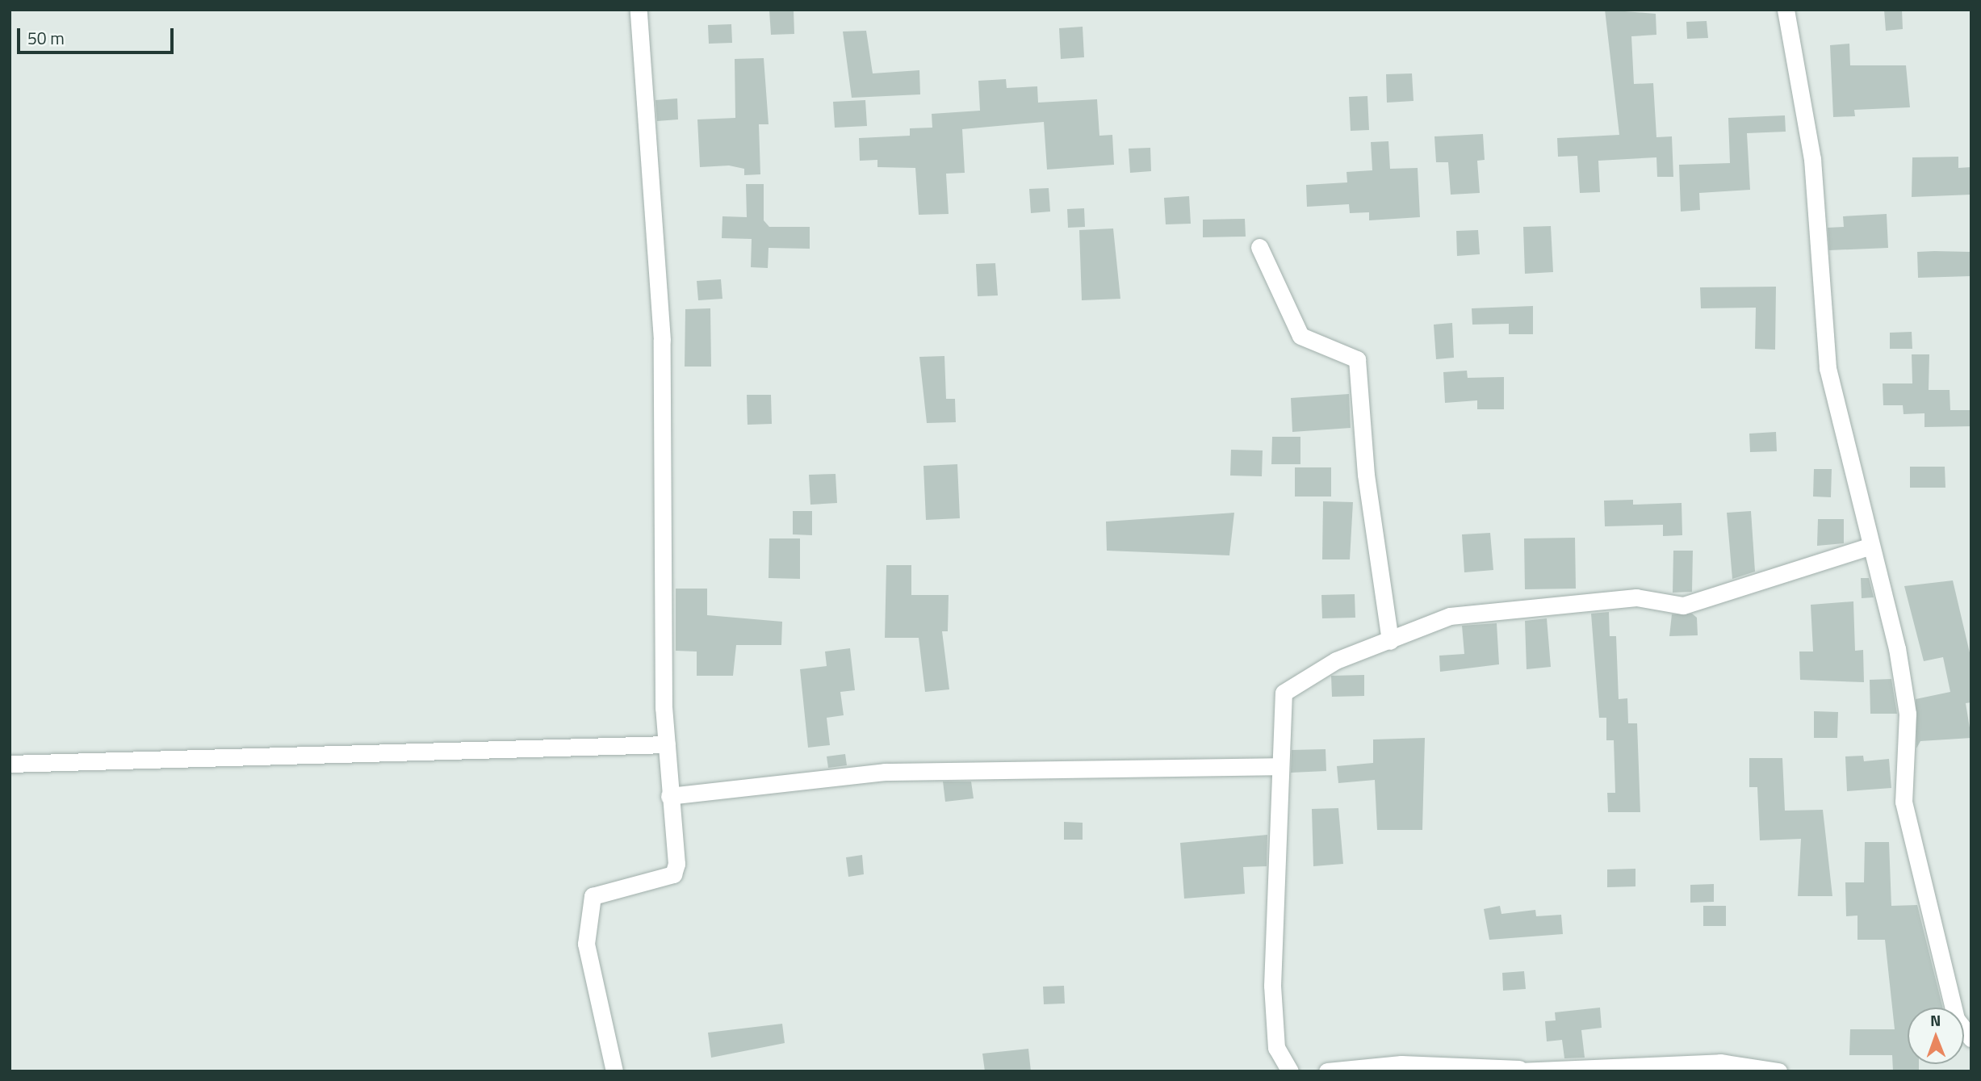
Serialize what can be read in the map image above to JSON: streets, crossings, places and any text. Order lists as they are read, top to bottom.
{
  "scale_bar": "50 m",
  "north": "top"
}
